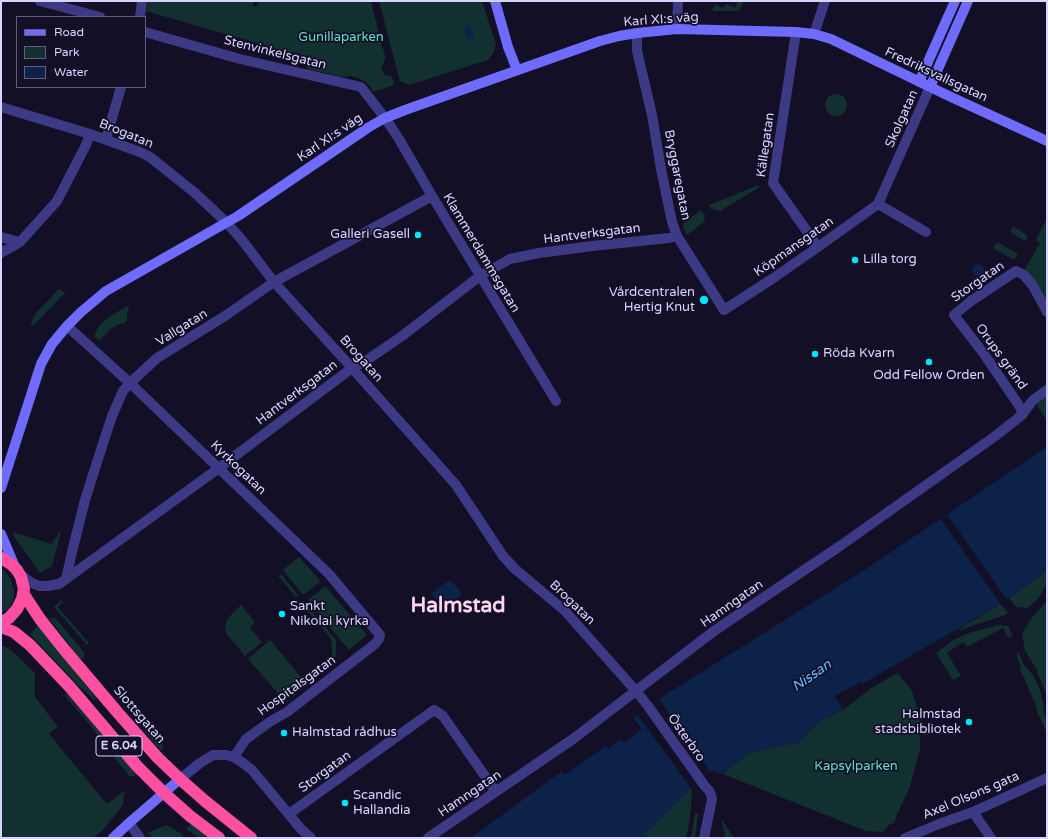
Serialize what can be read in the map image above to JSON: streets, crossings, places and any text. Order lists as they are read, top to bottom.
{
  "streets": {
    "highway": ["Slottsgatan", "E 6.04"],
    "street": [
      "Karl XI:s väg",
      "Stenvinkelsgatan",
      "Fredriksvallsgatan",
      "Skolgatan",
      "Brogatan",
      "Källegatan",
      "Bryggaregatan",
      "Hantverksgatan",
      "Köpmansgatan",
      "Klammerdammsgatan",
      "Storgatan",
      "Vallgatan",
      "Orups gränd",
      "Kyrkogatan",
      "Hamngatan",
      "Hospitalsgatan",
      "Österbro",
      "Axel Olsons gata"
    ]
  },
  "crossings": [
    ["Karl XI:s väg", "Stenvinkelsgatan"],
    ["Karl XI:s väg", "Fredriksvallsgatan"],
    ["Karl XI:s väg", "Brogatan"],
    ["Karl XI:s väg", "Källegatan"],
    ["Karl XI:s väg", "Bryggaregatan"],
    ["Karl XI:s väg", "Klammerdammsgatan"],
    ["Karl XI:s väg", "Kyrkogatan"],
    ["Stenvinkelsgatan", "Klammerdammsgatan"],
    ["Fredriksvallsgatan", "Skolgatan"],
    ["Skolgatan", "Köpmansgatan"],
    ["Brogatan", "Hantverksgatan"],
    ["Brogatan", "Vallgatan"],
    ["Brogatan", "Hamngatan"],
    ["Brogatan", "Österbro"],
    ["Källegatan", "Köpmansgatan"],
    ["Bryggaregatan", "Hantverksgatan"],
    ["Bryggaregatan", "Köpmansgatan"],
    ["Hantverksgatan", "Klammerdammsgatan"],
    ["Hantverksgatan", "Vallgatan"],
    ["Hantverksgatan", "Kyrkogatan"],
    ["Klammerdammsgatan", "Vallgatan"],
    ["Storgatan", "Orups gränd"],
    ["Storgatan", "Hamngatan"],
    ["Vallgatan", "Kyrkogatan"],
    ["Orups gränd", "Hamngatan"],
    ["Kyrkogatan", "Hospitalsgatan"]
  ],
  "districts": ["Halmstad"],
  "water": ["Nissan"],
  "parks": ["Gunillaparken", "Kapsylparken"],
  "places": [
    "Galleri Gasell",
    "Lilla torg",
    "Vårdcentralen Hertig Knut",
    "Röda Kvarn",
    "Odd Fellow Orden",
    "Sankt Nikolai kyrka",
    "Halmstad stadsbibliotek",
    "Halmstad rådhus",
    "Scandic Hallandia"
  ],
  "legend": ["Road", "Park", "Water"]
}
